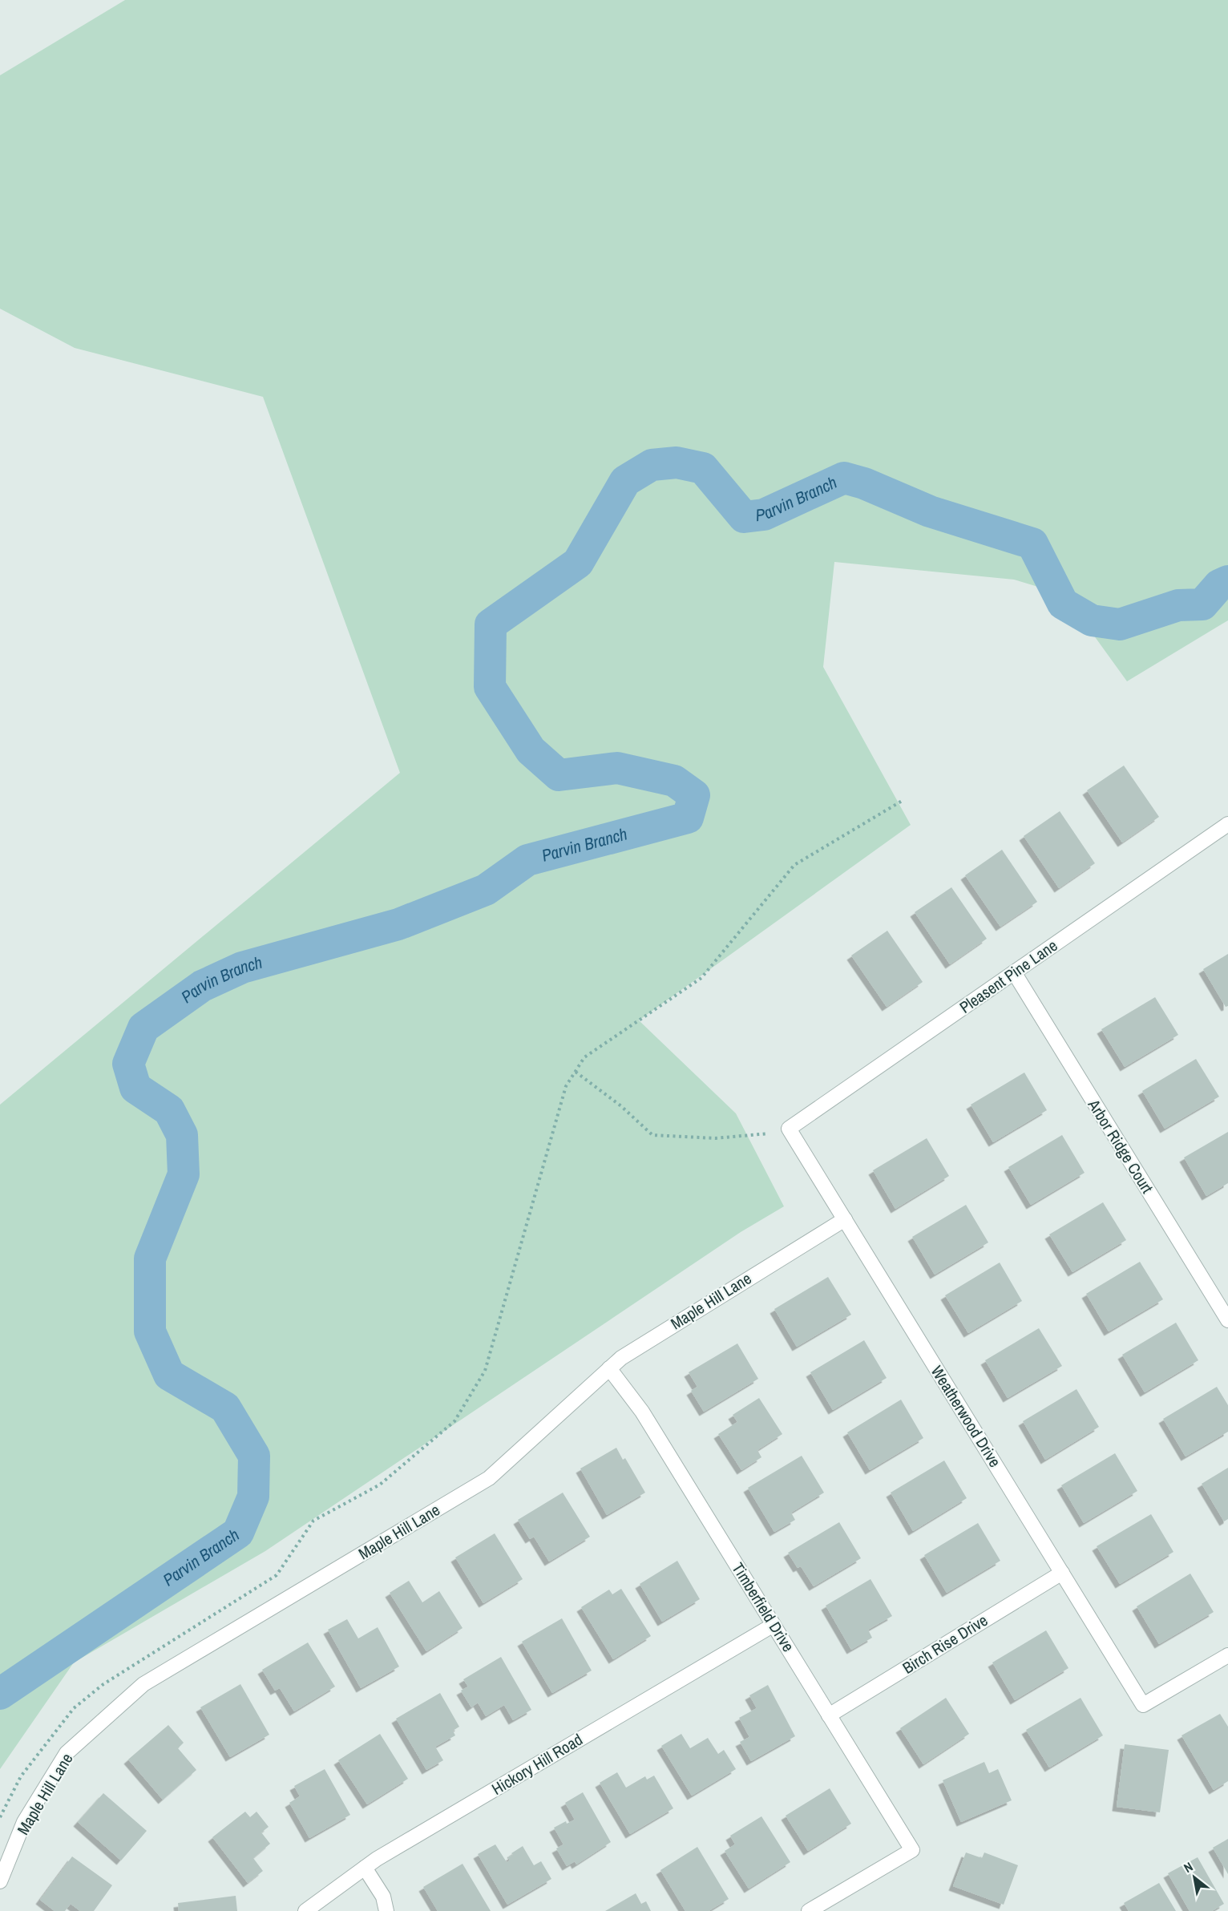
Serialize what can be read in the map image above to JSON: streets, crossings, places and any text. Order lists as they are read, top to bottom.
{
  "streets": {
    "street": [
      "Pleasent Pine Lane",
      "Arbor Ridge Court",
      "Maple Hill Lane",
      "Weatherwood Drive",
      "Timberfield Drive",
      "Birch Rise Drive",
      "Hickory Hill Road"
    ]
  },
  "crossings": [
    ["Pleasent Pine Lane", "Arbor Ridge Court"],
    ["Pleasent Pine Lane", "Weatherwood Drive"],
    ["Maple Hill Lane", "Weatherwood Drive"],
    ["Maple Hill Lane", "Timberfield Drive"],
    ["Weatherwood Drive", "Birch Rise Drive"],
    ["Timberfield Drive", "Birch Rise Drive"],
    ["Timberfield Drive", "Hickory Hill Road"]
  ],
  "water": ["Parvin Branch"],
  "north": "top left"
}
